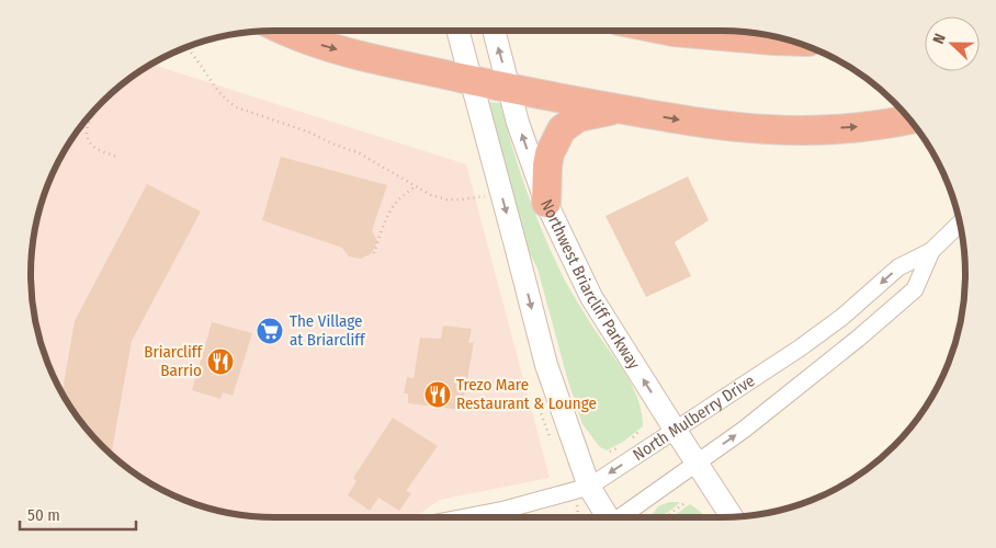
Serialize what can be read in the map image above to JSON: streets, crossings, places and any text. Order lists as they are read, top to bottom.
{
  "streets": {
    "main road": ["Northwest Briarcliff Parkway"],
    "street": ["North Mulberry Drive"]
  },
  "crossings": [
    ["Northwest Briarcliff Parkway", "North Mulberry Drive"]
  ],
  "places": {
    "supermarket": ["The Village at Briarcliff"],
    "restaurant": ["Briarcliff Barrio", "Trezo Mare Restaurant & Lounge"]
  },
  "scale_bar": "50 m",
  "north": "left"
}
